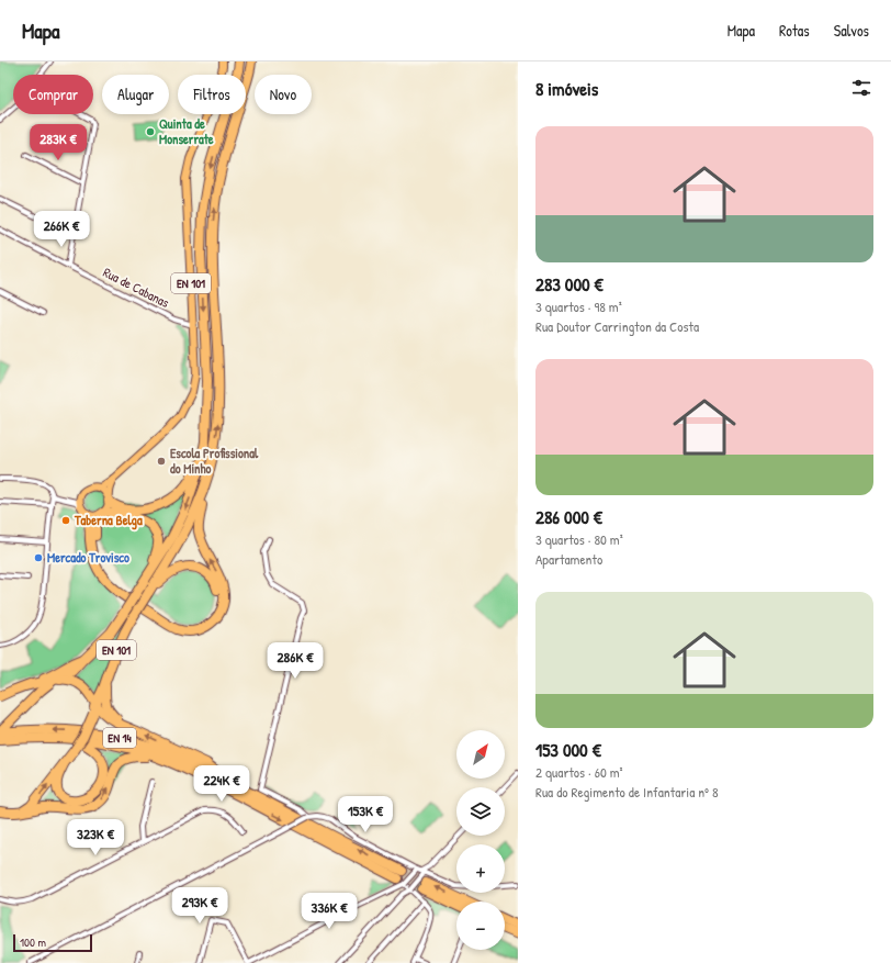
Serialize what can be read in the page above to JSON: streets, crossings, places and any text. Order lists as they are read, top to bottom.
{
  "streets": {
    "highway": ["EN 101", "EN 14"],
    "street": ["Rua de Cabanas"]
  },
  "crossings": [
    ["EN 101", "Rua de Cabanas"],
    ["EN 101", "EN 14"]
  ],
  "places": [
    "Quinta de Monserrate",
    "Escola Profissional do Minho",
    "Taberna Belga",
    "Mercado Trovisco"
  ],
  "scale_bar": "100 m",
  "north": "top right",
  "page": {
    "header": "Mapa",
    "nav": ["Mapa", "Rotas", "Salvos"],
    "heading": "8 imóveis",
    "chip": [
      "Comprar",
      "Alugar",
      "Filtros",
      "Novo"
    ],
    "list": [
      {
        "name": "283 000 €",
        "note": "3 quartos · 98 m² · Rua Doutor Carrington da Costa"
      },
      {
        "name": "286 000 €",
        "note": "3 quartos · 80 m² · Apartamento"
      },
      {
        "name": "153 000 €",
        "note": "2 quartos · 60 m² · Rua do Regimento de Infantaria nº 8"
      }
    ],
    "price": [
      "283K €",
      "266K €",
      "286K €",
      "224K €",
      "153K €",
      "323K €",
      "293K €",
      "336K €"
    ],
    "map_buttons": ["+", "−"],
    "scale": "100 m"
  }
}
